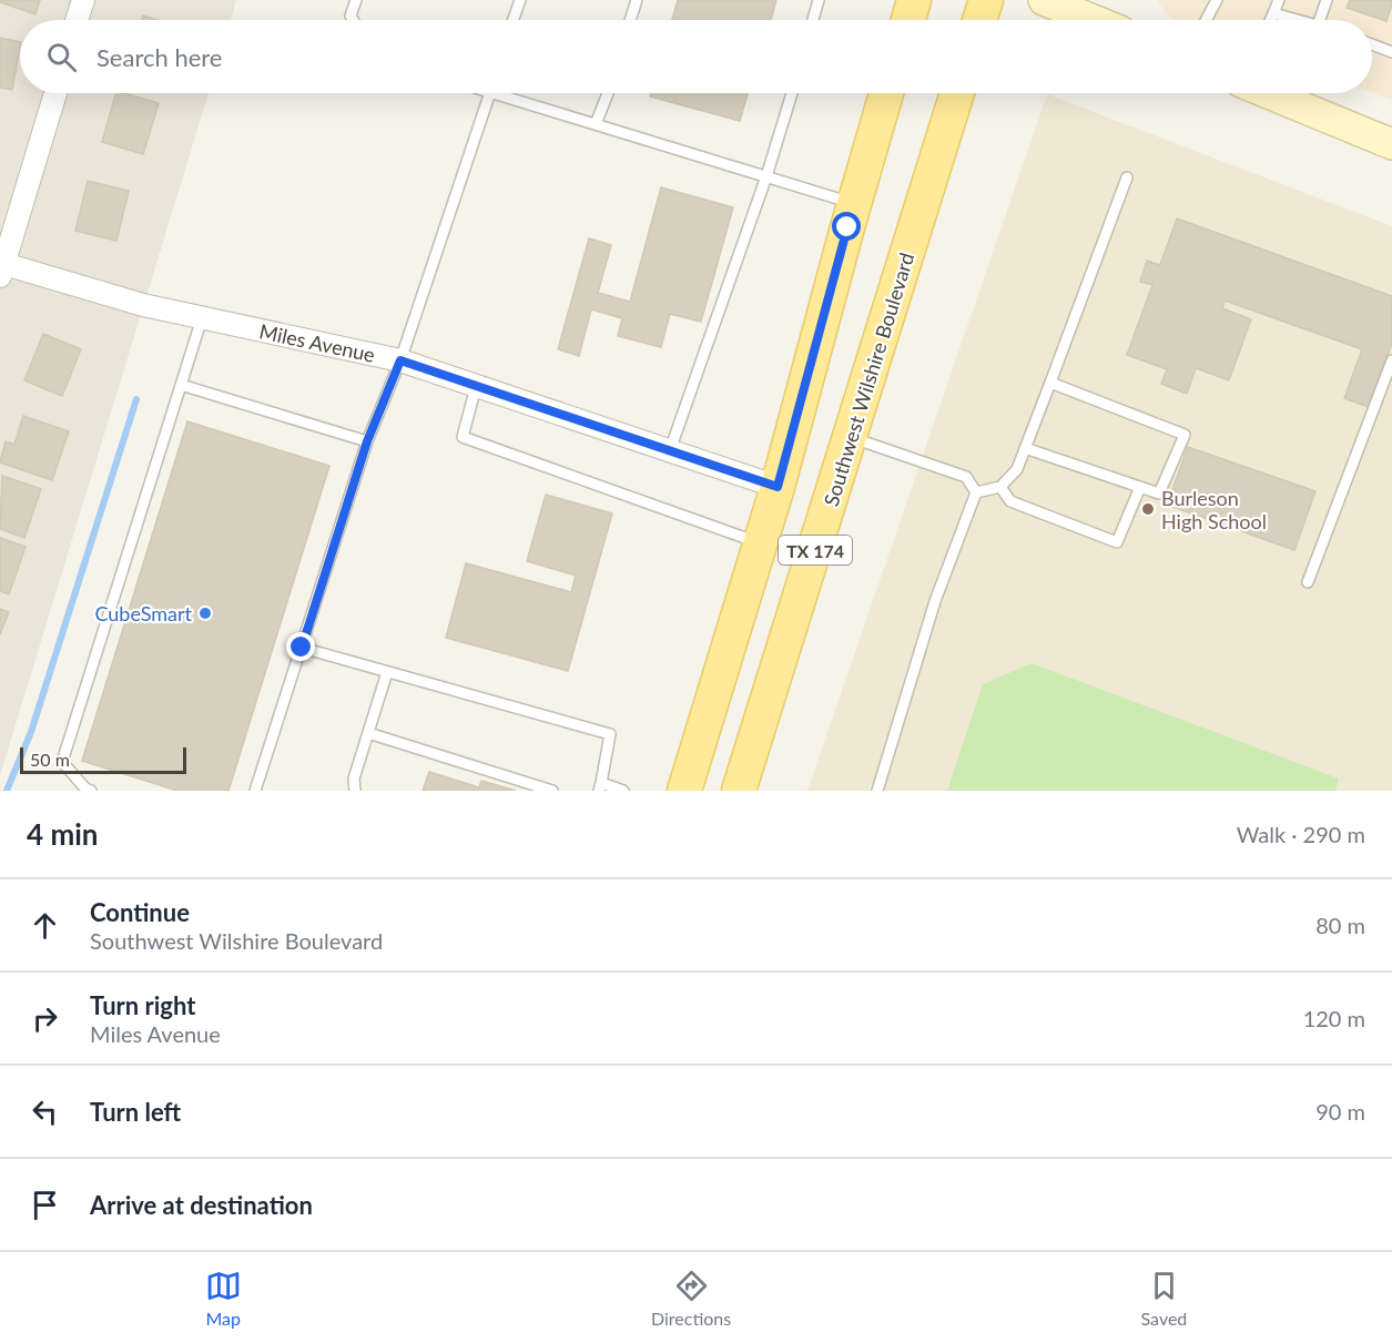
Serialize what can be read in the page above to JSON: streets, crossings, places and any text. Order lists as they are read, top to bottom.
{
  "streets": {
    "main road": ["Southwest Wilshire Boulevard", "TX 174"],
    "street": ["Miles Avenue"]
  },
  "crossings": [
    ["Miles Avenue", "TX 174"]
  ],
  "places": ["Burleson High School", "CubeSmart"],
  "scale_bar": "50 m",
  "page": {
    "search": "Search here",
    "scale": "50 m",
    "heading": ["4 min", "Walk · 290 m"],
    "list": [
      ["Continue", "Southwest Wilshire Boulevard", "80 m"],
      ["Turn right", "Miles Avenue", "120 m"],
      ["Turn left", "90 m"],
      "Arrive at destination"
    ],
    "nav": ["Map", "Directions", "Saved"]
  }
}
